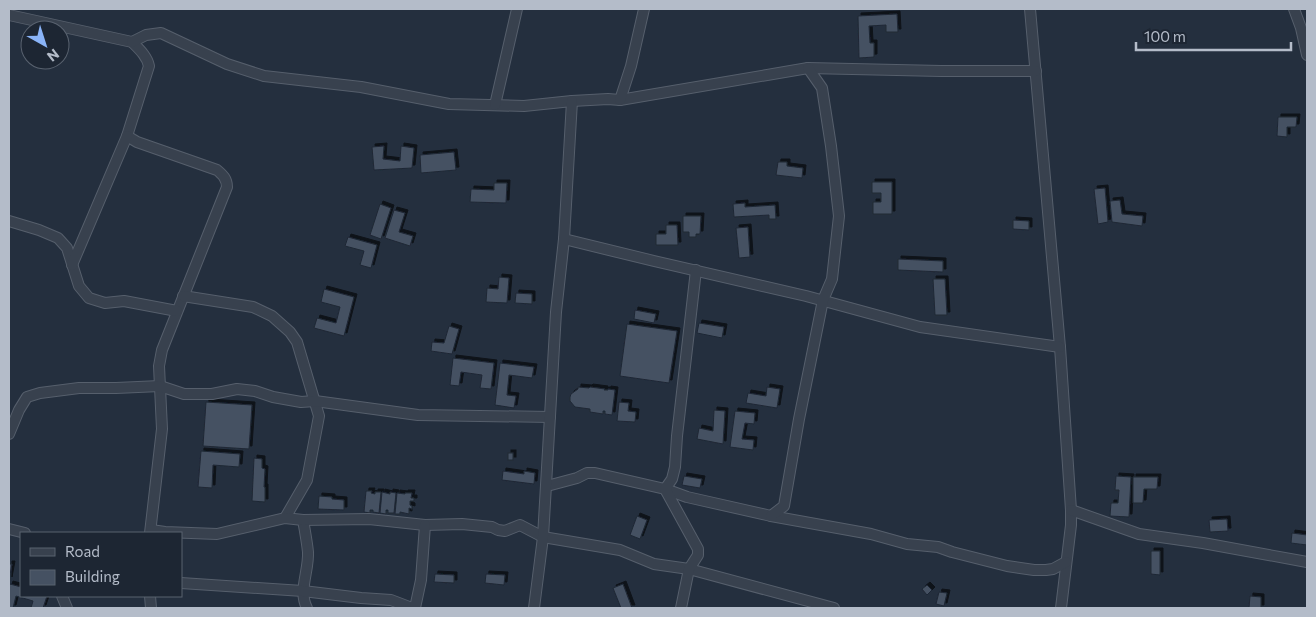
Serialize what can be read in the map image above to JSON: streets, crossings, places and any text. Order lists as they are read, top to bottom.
{
  "legend": ["Road", "Building"],
  "scale_bar": "100 m",
  "north": "bottom right"
}
